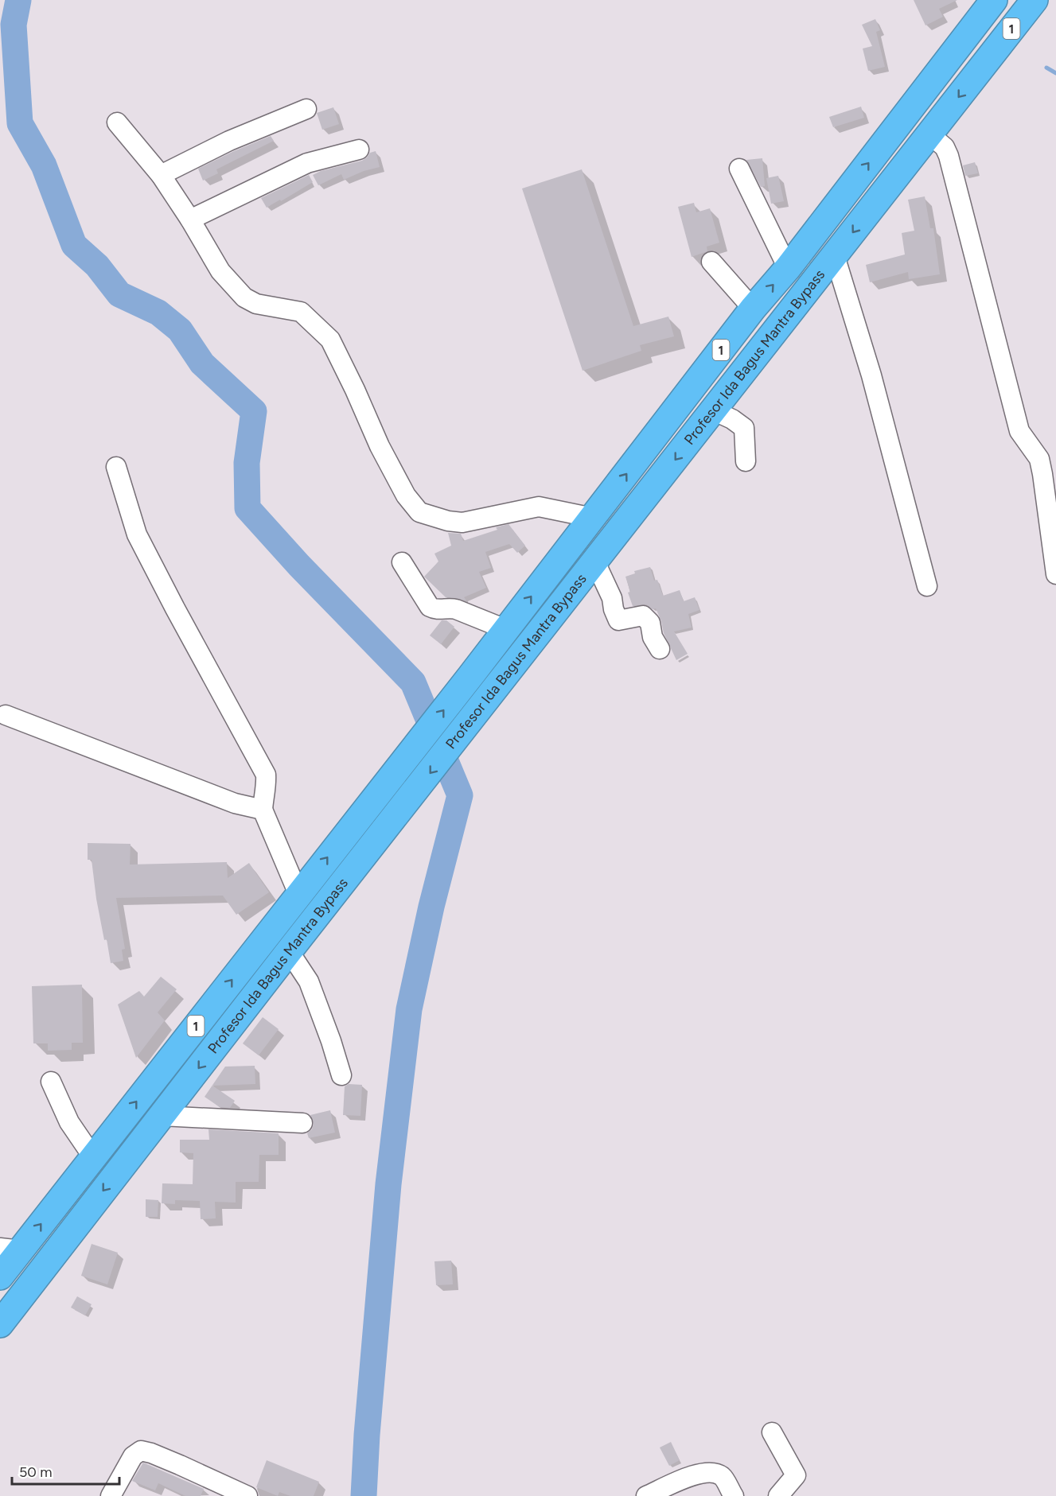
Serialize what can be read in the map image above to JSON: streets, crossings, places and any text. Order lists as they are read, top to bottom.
{
  "streets": {
    "highway": ["1", "Profesor Ida Bagus Mantra Bypass"]
  },
  "scale_bar": "50 m"
}
